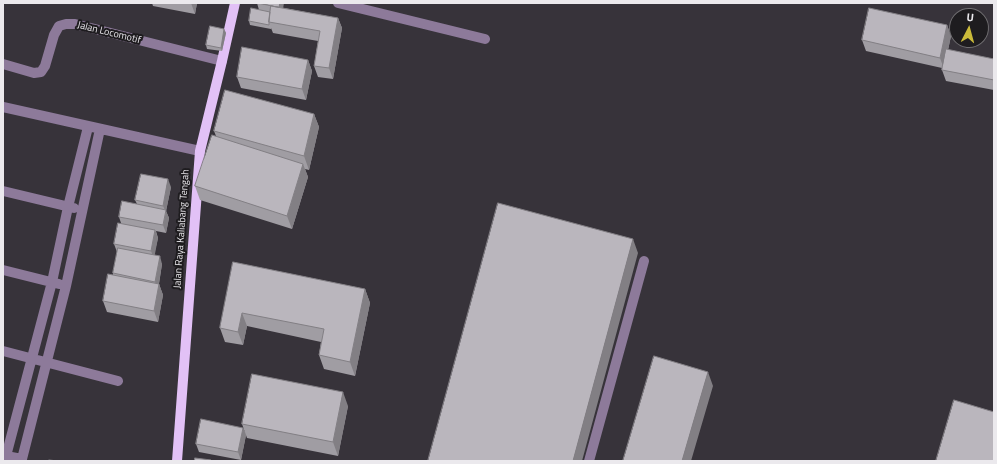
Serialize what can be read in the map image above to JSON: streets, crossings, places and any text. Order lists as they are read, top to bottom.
{
  "streets": {
    "main road": ["Jalan Raya Kaliabang Tengah"],
    "street": ["Jalan Locomotif"]
  },
  "crossings": [
    ["Jalan Locomotif", "Jalan Raya Kaliabang Tengah"]
  ],
  "north": "top"
}
